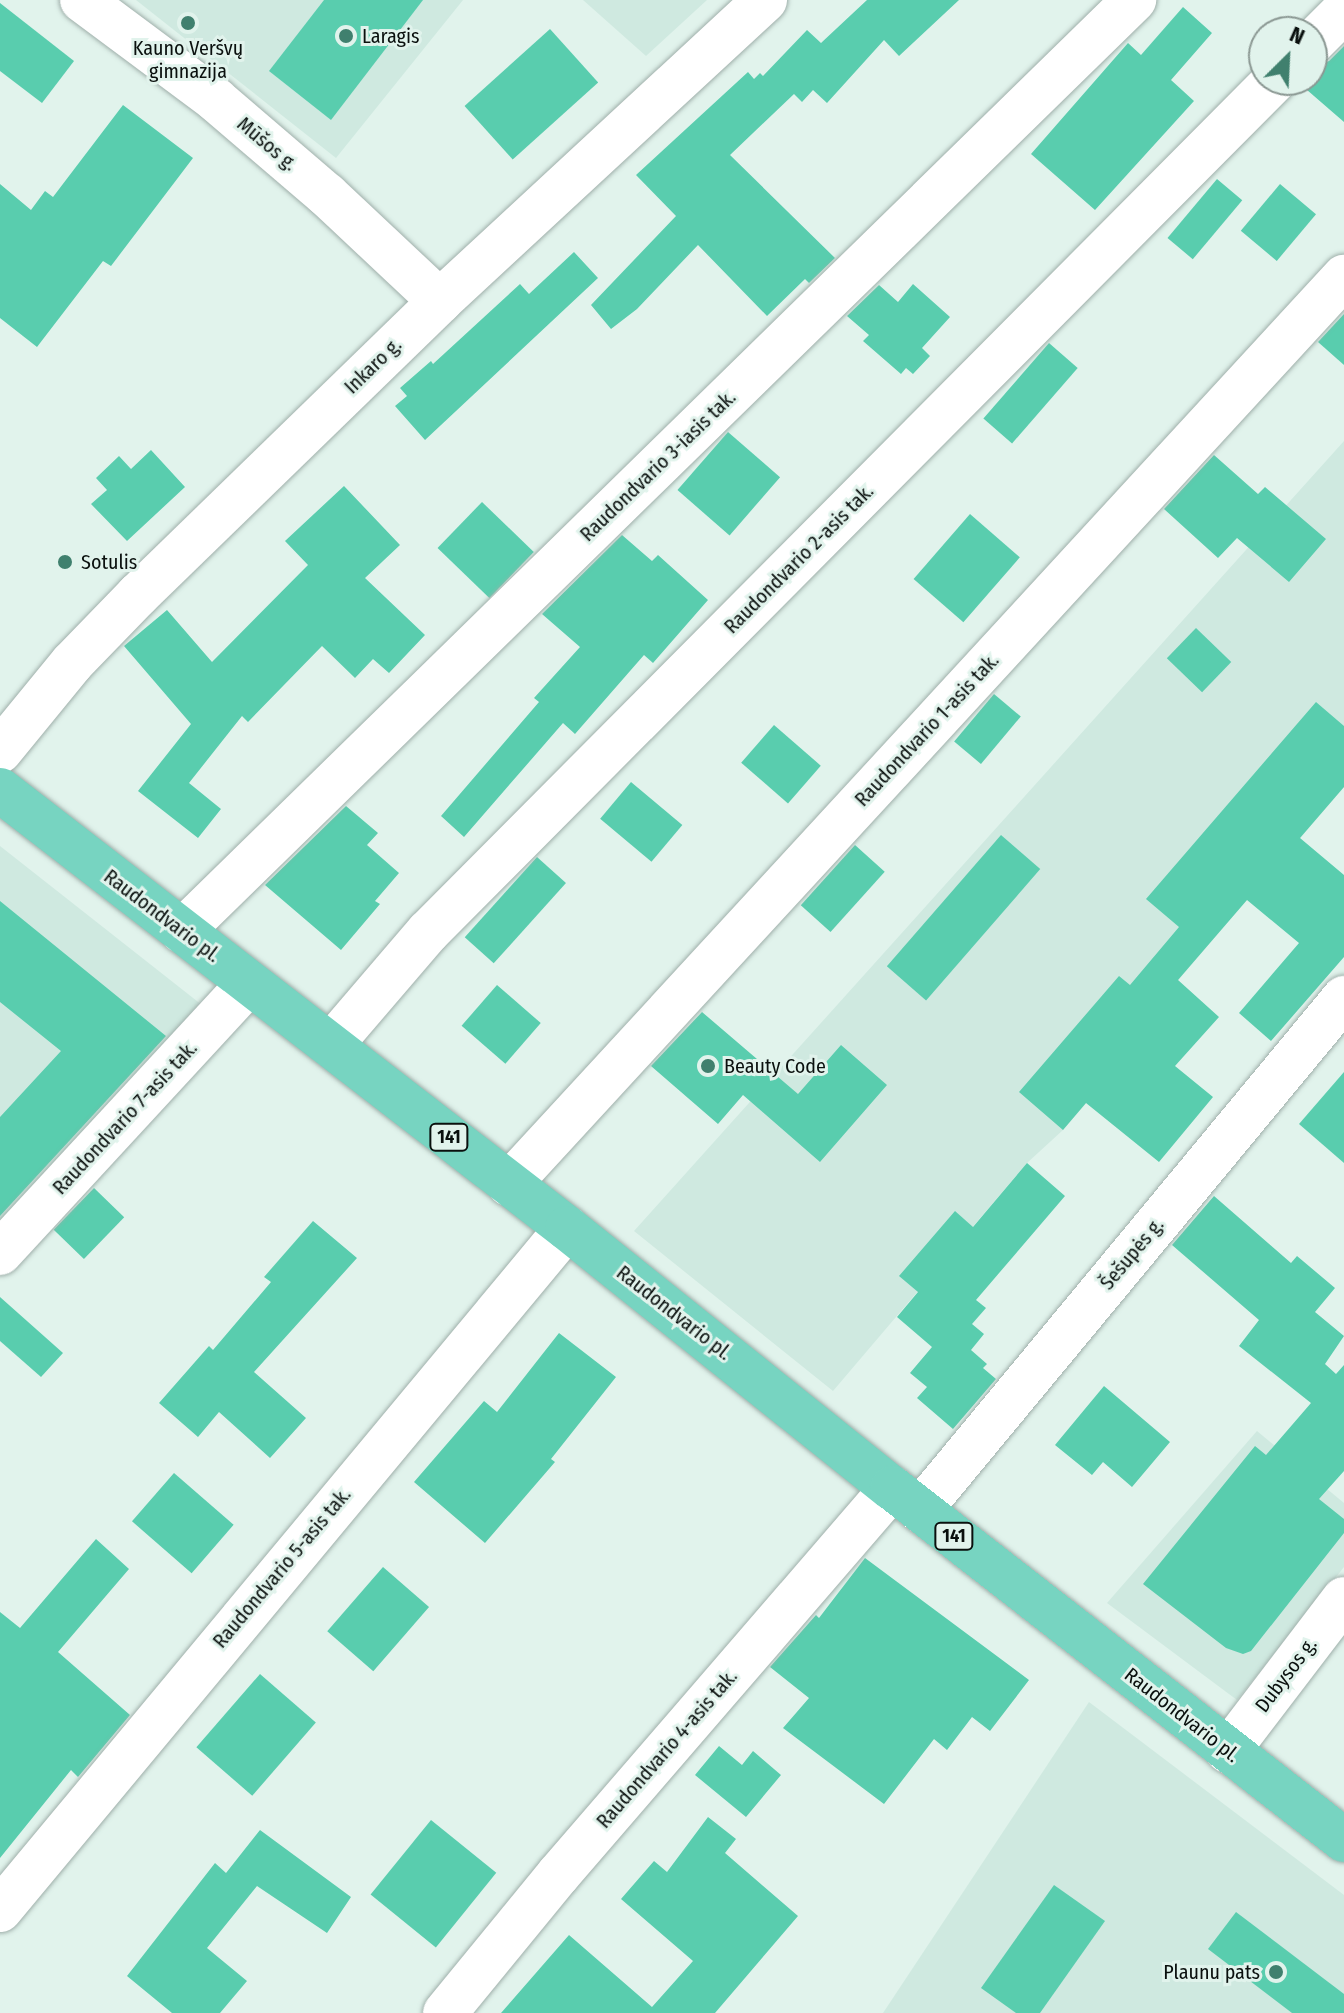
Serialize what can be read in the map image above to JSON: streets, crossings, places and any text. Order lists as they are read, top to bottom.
{
  "streets": {
    "main road": ["Raudondvario pl.", "141"],
    "street": [
      "Mūšos g.",
      "Inkaro g.",
      "Raudondvario 3-iasis tak.",
      "Raudondvario 2-asis tak.",
      "Raudondvario 1-asis tak.",
      "Raudondvario 7-asis tak.",
      "Šešupės g.",
      "Raudondvario 5-asis tak.",
      "Dubysos g.",
      "Raudondvario 4-asis tak."
    ]
  },
  "crossings": [
    ["Mūšos g.", "Inkaro g."],
    ["Raudondvario 3-iasis tak.", "Raudondvario pl."],
    ["Raudondvario 2-asis tak.", "Raudondvario pl."],
    ["Raudondvario 1-asis tak.", "Raudondvario pl."],
    ["Raudondvario pl.", "Raudondvario 7-asis tak."],
    ["Raudondvario pl.", "Šešupės g."],
    ["Raudondvario pl.", "Raudondvario 5-asis tak."],
    ["Raudondvario pl.", "Dubysos g."],
    ["Raudondvario pl.", "Raudondvario 4-asis tak."],
    ["Šešupės g.", "Raudondvario 4-asis tak."]
  ],
  "places": [
    "Kauno Veršvų gimnazija",
    "Laragis",
    "Sotulis",
    "Beauty Code",
    "Plaunu pats"
  ],
  "north": "top right"
}
